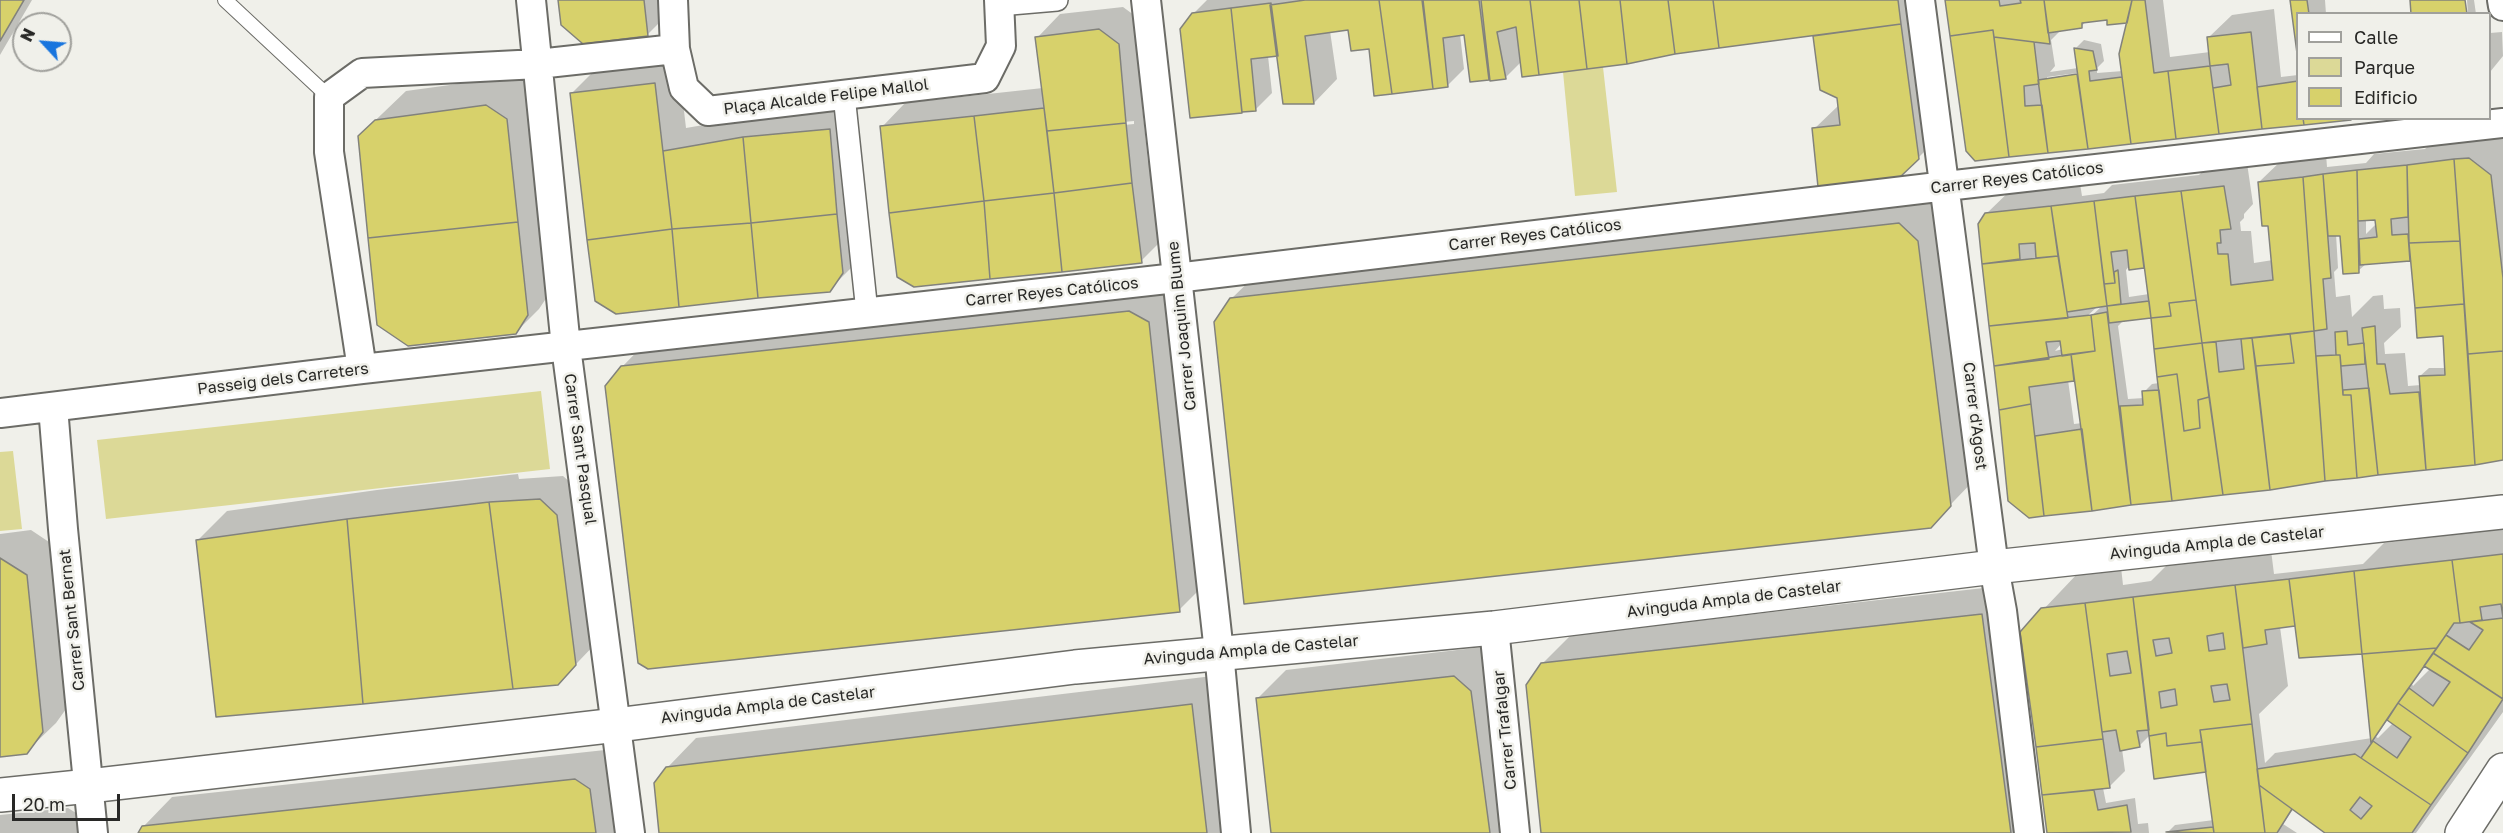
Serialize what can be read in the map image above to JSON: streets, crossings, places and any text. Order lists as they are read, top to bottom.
{
  "streets": {
    "main road": ["Avinguda Ampla de Castelar"],
    "street": [
      "Plaça Alcalde Felipe Mallol",
      "Carrer Reyes Católicos",
      "Carrer Joaquim Blume",
      "Passeig dels Carreters",
      "Carrer d'Agost",
      "Carrer Sant Pasqual",
      "Carrer Sant Bernat",
      "Carrer Trafalgar"
    ]
  },
  "crossings": [
    ["Carrer Reyes Católicos", "Carrer Joaquim Blume"],
    ["Carrer Reyes Católicos", "Passeig dels Carreters"],
    ["Carrer Reyes Católicos", "Carrer d'Agost"],
    ["Carrer Reyes Católicos", "Carrer Sant Pasqual"],
    ["Carrer Joaquim Blume", "Avinguda Ampla de Castelar"],
    ["Passeig dels Carreters", "Carrer Sant Pasqual"],
    ["Passeig dels Carreters", "Carrer Sant Bernat"],
    ["Carrer d'Agost", "Avinguda Ampla de Castelar"],
    ["Carrer Sant Pasqual", "Avinguda Ampla de Castelar"],
    ["Avinguda Ampla de Castelar", "Carrer Sant Bernat"],
    ["Avinguda Ampla de Castelar", "Carrer Trafalgar"]
  ],
  "legend": ["Calle", "Parque", "Edificio"],
  "scale_bar": "20 m",
  "north": "top left"
}
